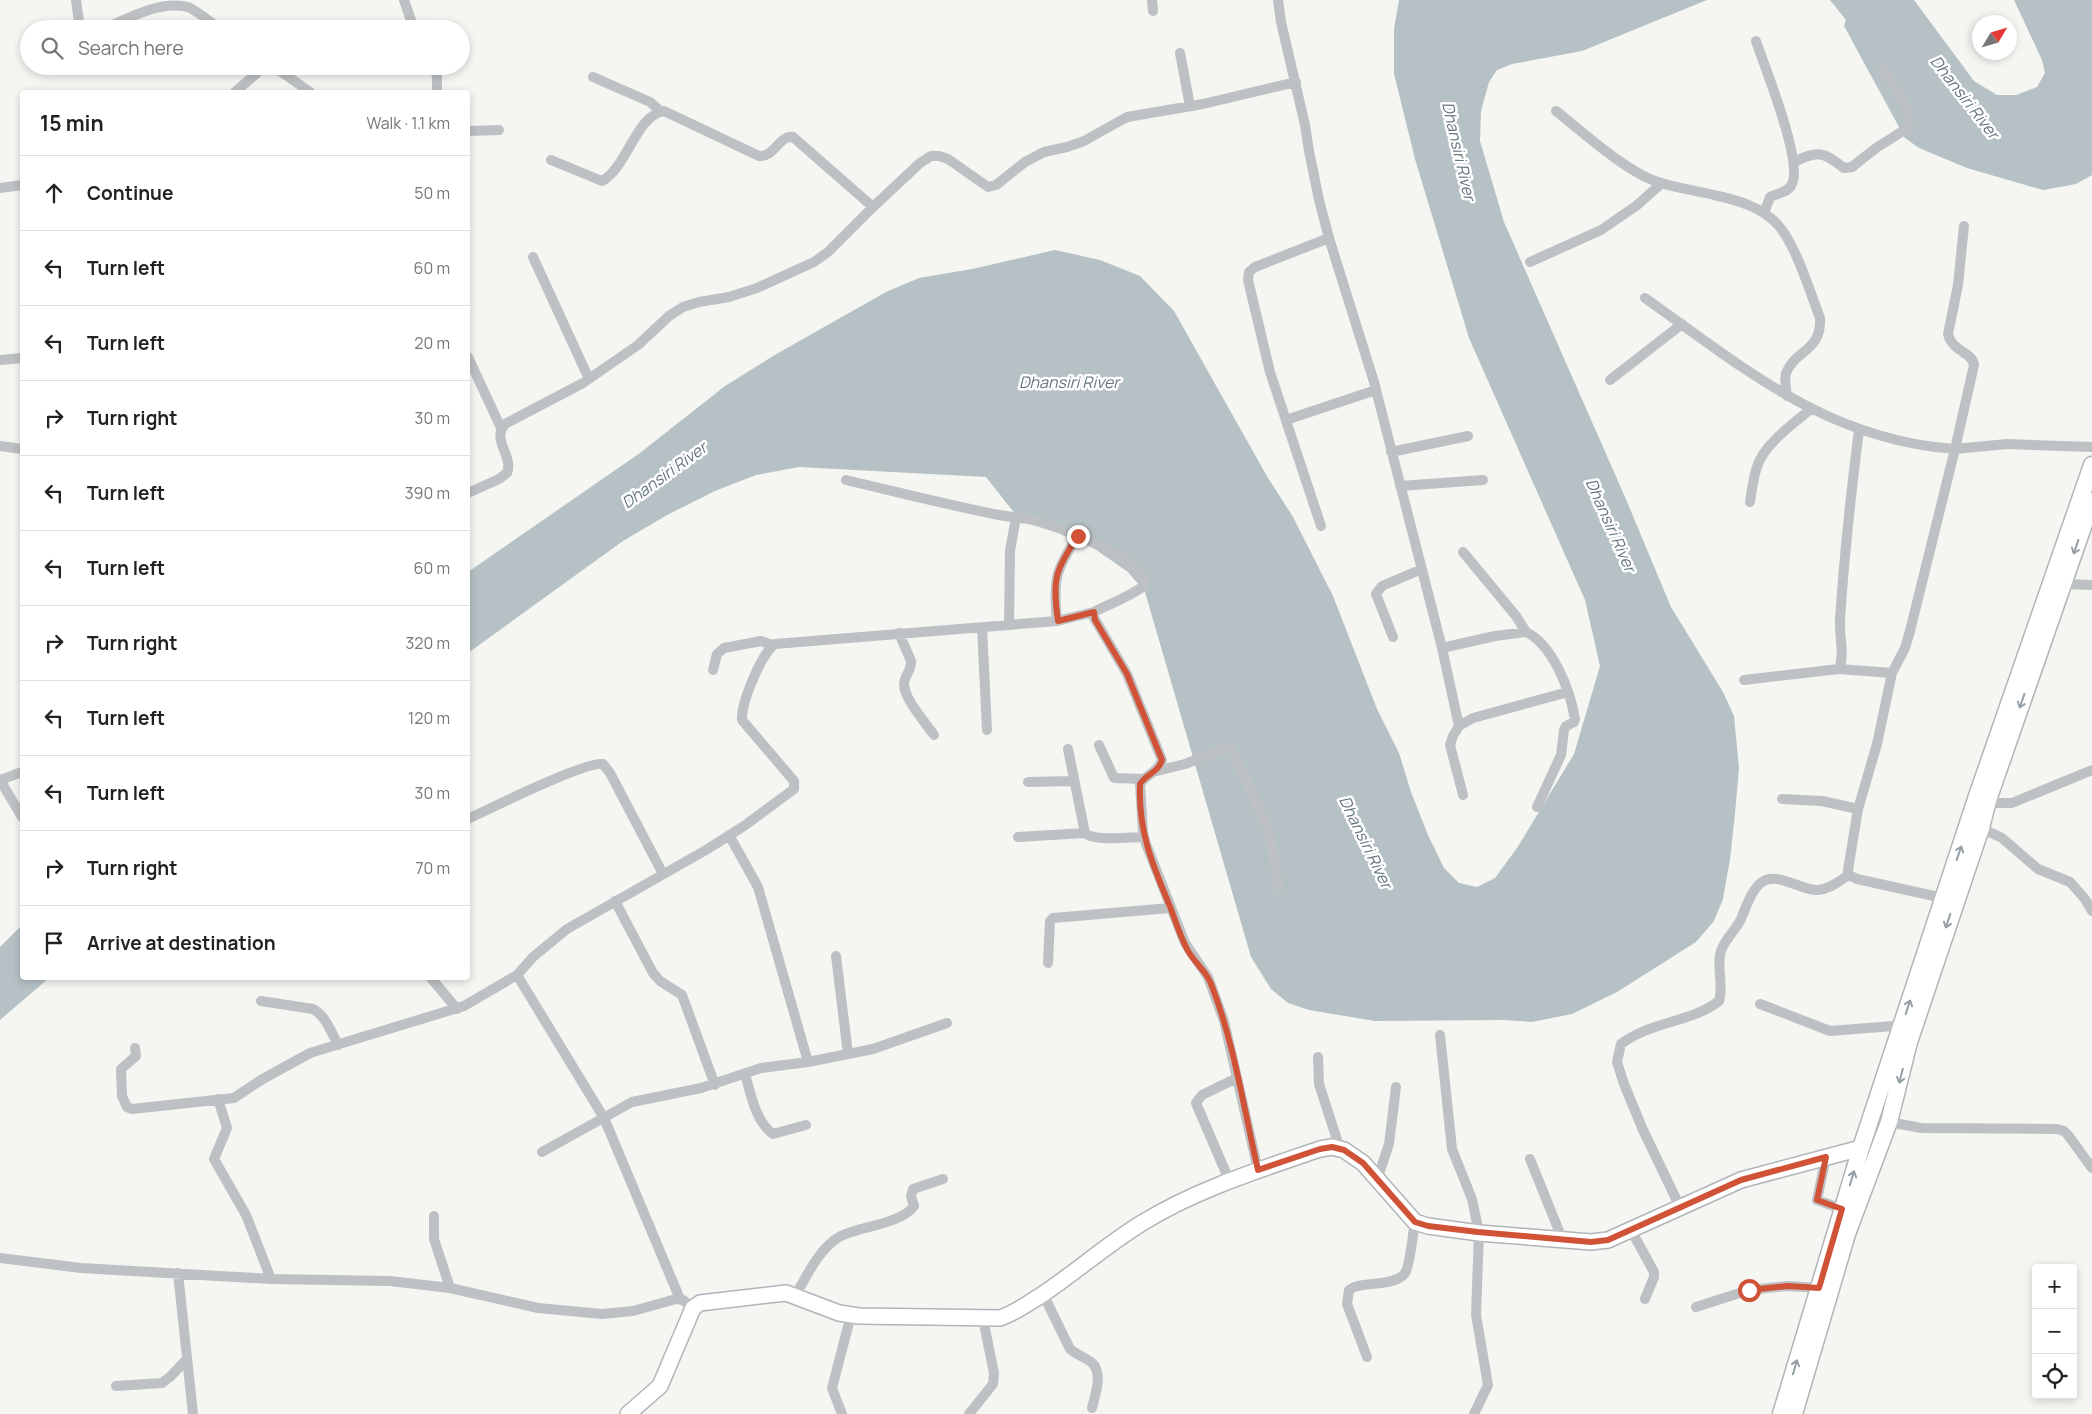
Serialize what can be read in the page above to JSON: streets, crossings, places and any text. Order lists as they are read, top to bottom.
{
  "water": ["Dhansiri River"],
  "north": "top right",
  "page": {
    "search": "Search here",
    "heading": ["15 min", "Walk · 1.1 km"],
    "list": [
      ["Continue", "50 m"],
      ["Turn left", "60 m"],
      ["Turn left", "20 m"],
      ["Turn right", "30 m"],
      ["Turn left", "390 m"],
      ["Turn left", "60 m"],
      ["Turn right", "320 m"],
      ["Turn left", "120 m"],
      ["Turn left", "30 m"],
      ["Turn right", "70 m"],
      "Arrive at destination"
    ],
    "map_buttons": ["+", "−"]
  }
}
